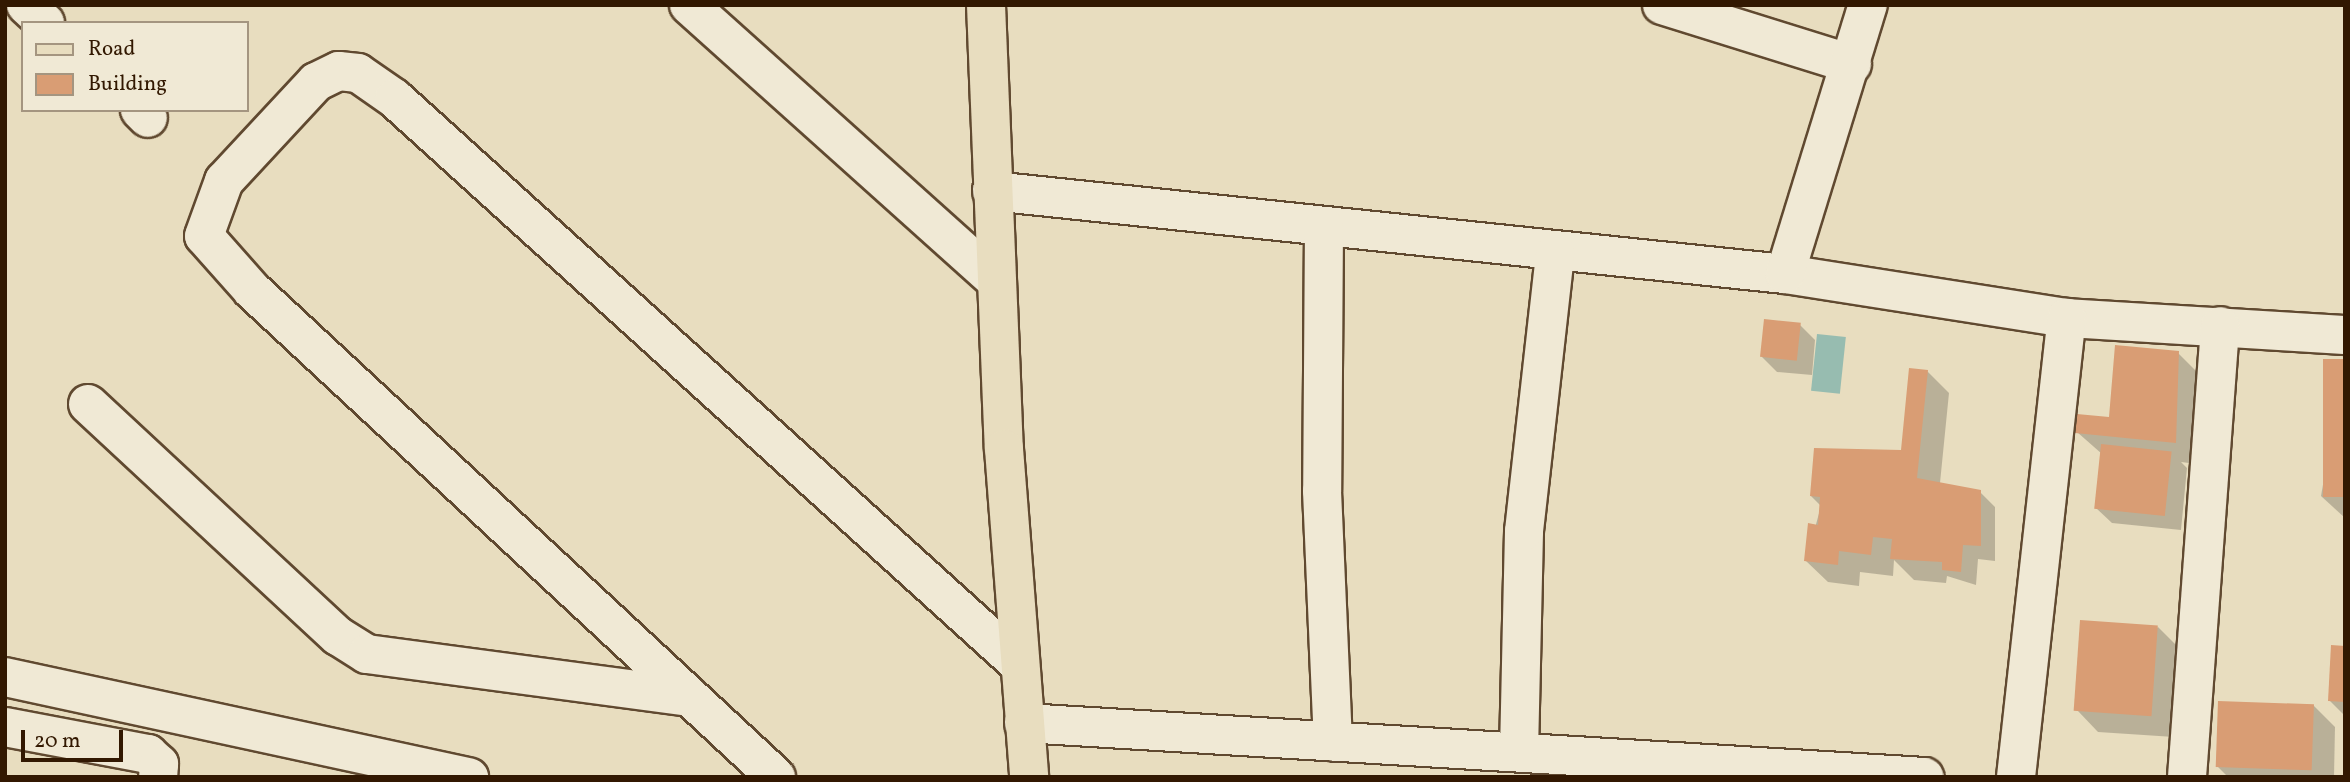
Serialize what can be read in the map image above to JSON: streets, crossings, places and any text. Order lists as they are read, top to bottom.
{
  "legend": ["Road", "Building"],
  "scale_bar": "20 m"
}
